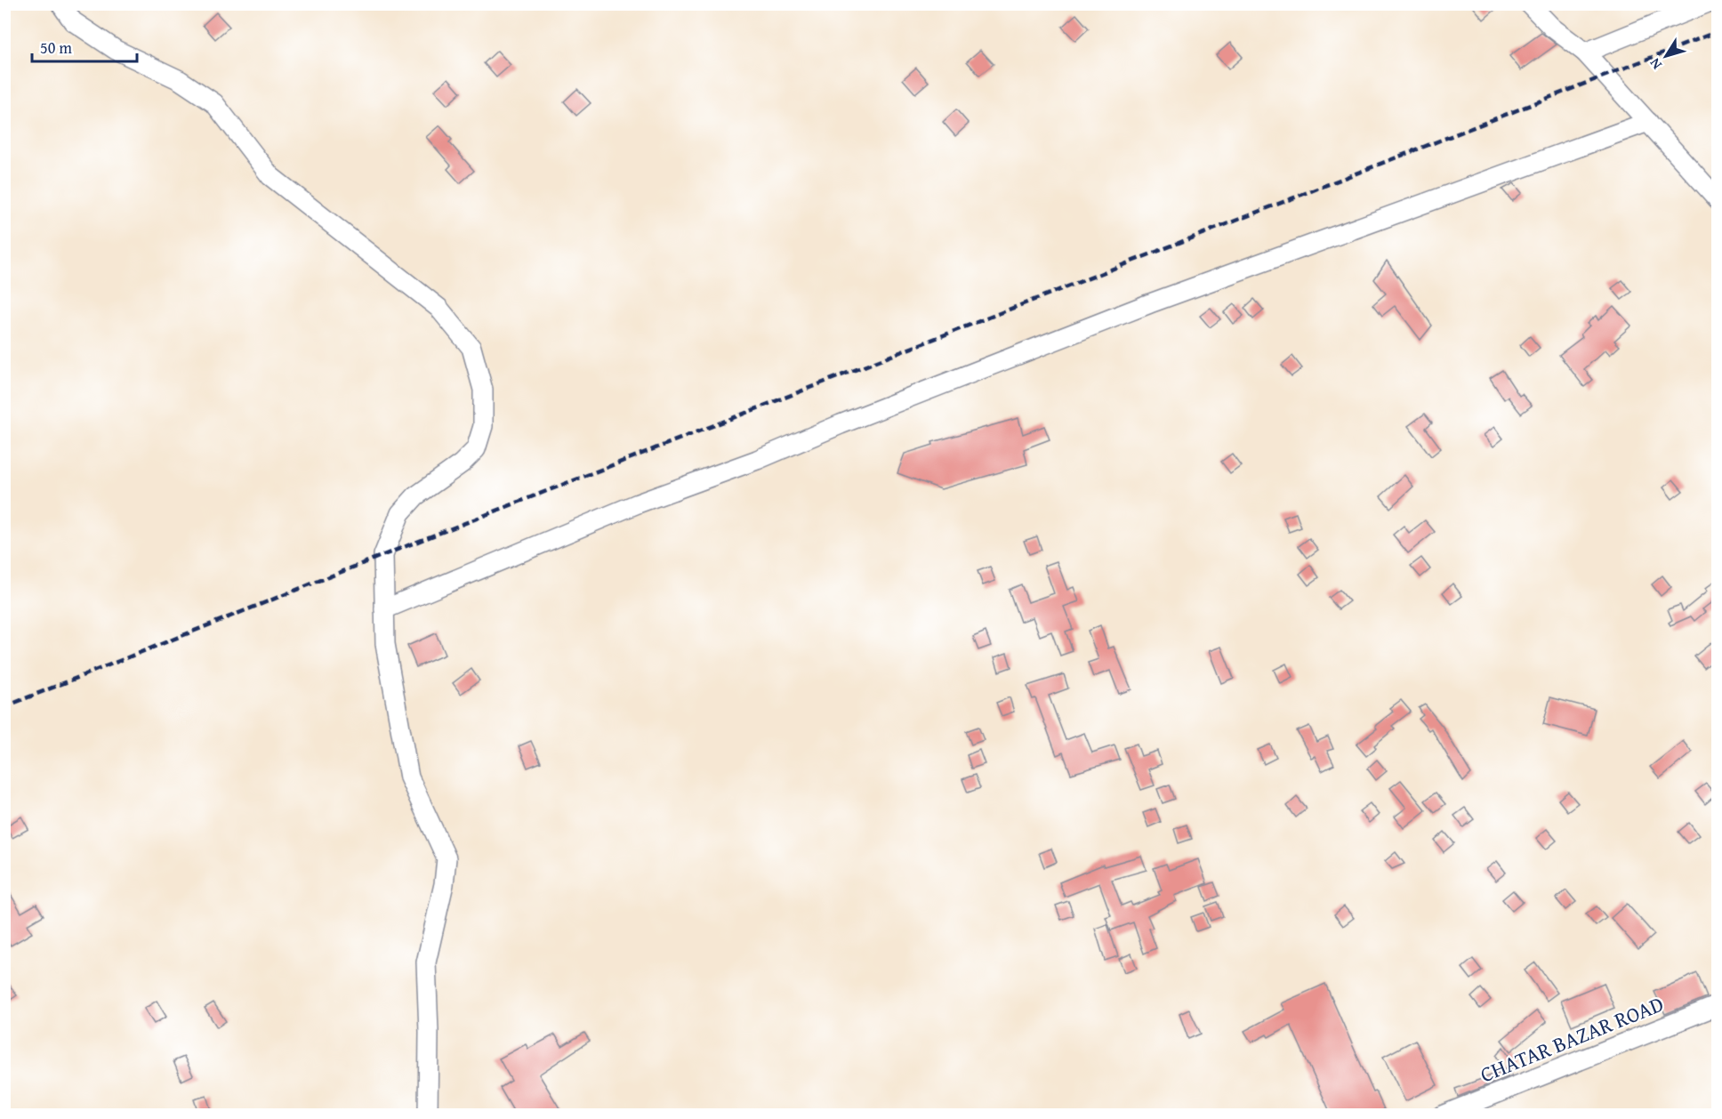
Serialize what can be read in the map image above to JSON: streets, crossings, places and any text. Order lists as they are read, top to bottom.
{
  "streets": {
    "street": ["CHATAR BAZAR ROAD"]
  },
  "scale_bar": "50 m",
  "north": "bottom left"
}
